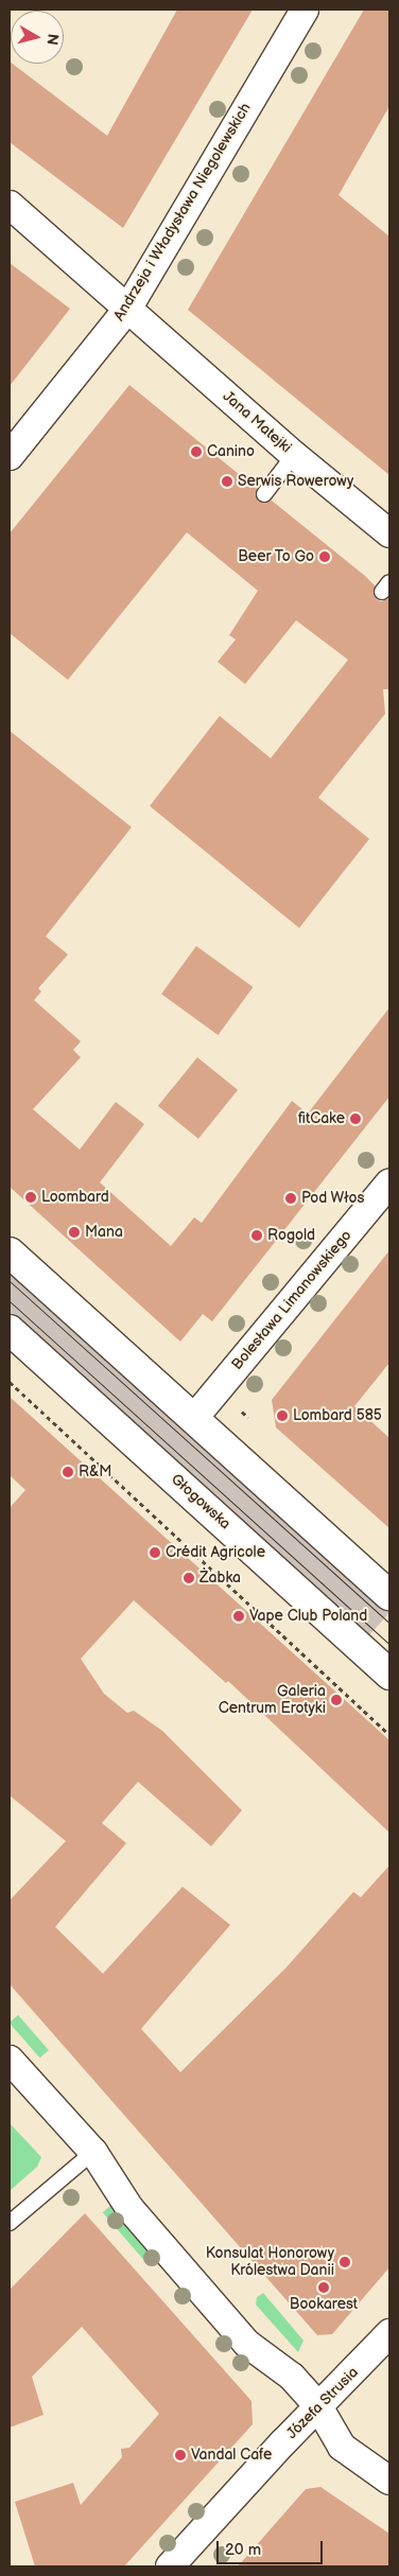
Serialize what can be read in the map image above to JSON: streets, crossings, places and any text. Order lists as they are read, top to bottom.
{
  "streets": {
    "street": [
      "Andrzeja i Władysława Niegolewskich",
      "Jana Matejki",
      "Bolesława Limanowskiego",
      "Głogowska",
      "Józefa Strusia"
    ]
  },
  "crossings": [
    ["Andrzeja i Władysława Niegolewskich", "Jana Matejki"]
  ],
  "places": [
    "Canino",
    "Serwis Rowerowy",
    "Beer To Go",
    "fitCake",
    "Loombard",
    "Pod Włos",
    "Mana",
    "Rogold",
    "Lombard 585",
    "R&M",
    "Crédit Agricole",
    "Żabka",
    "Vape Club Poland",
    "Galeria Centrum Erotyki",
    "Konsulat Honorowy Królestwa Danii",
    "Bookarest",
    "Vandal Cafe"
  ],
  "scale_bar": "20 m",
  "north": "right"
}
